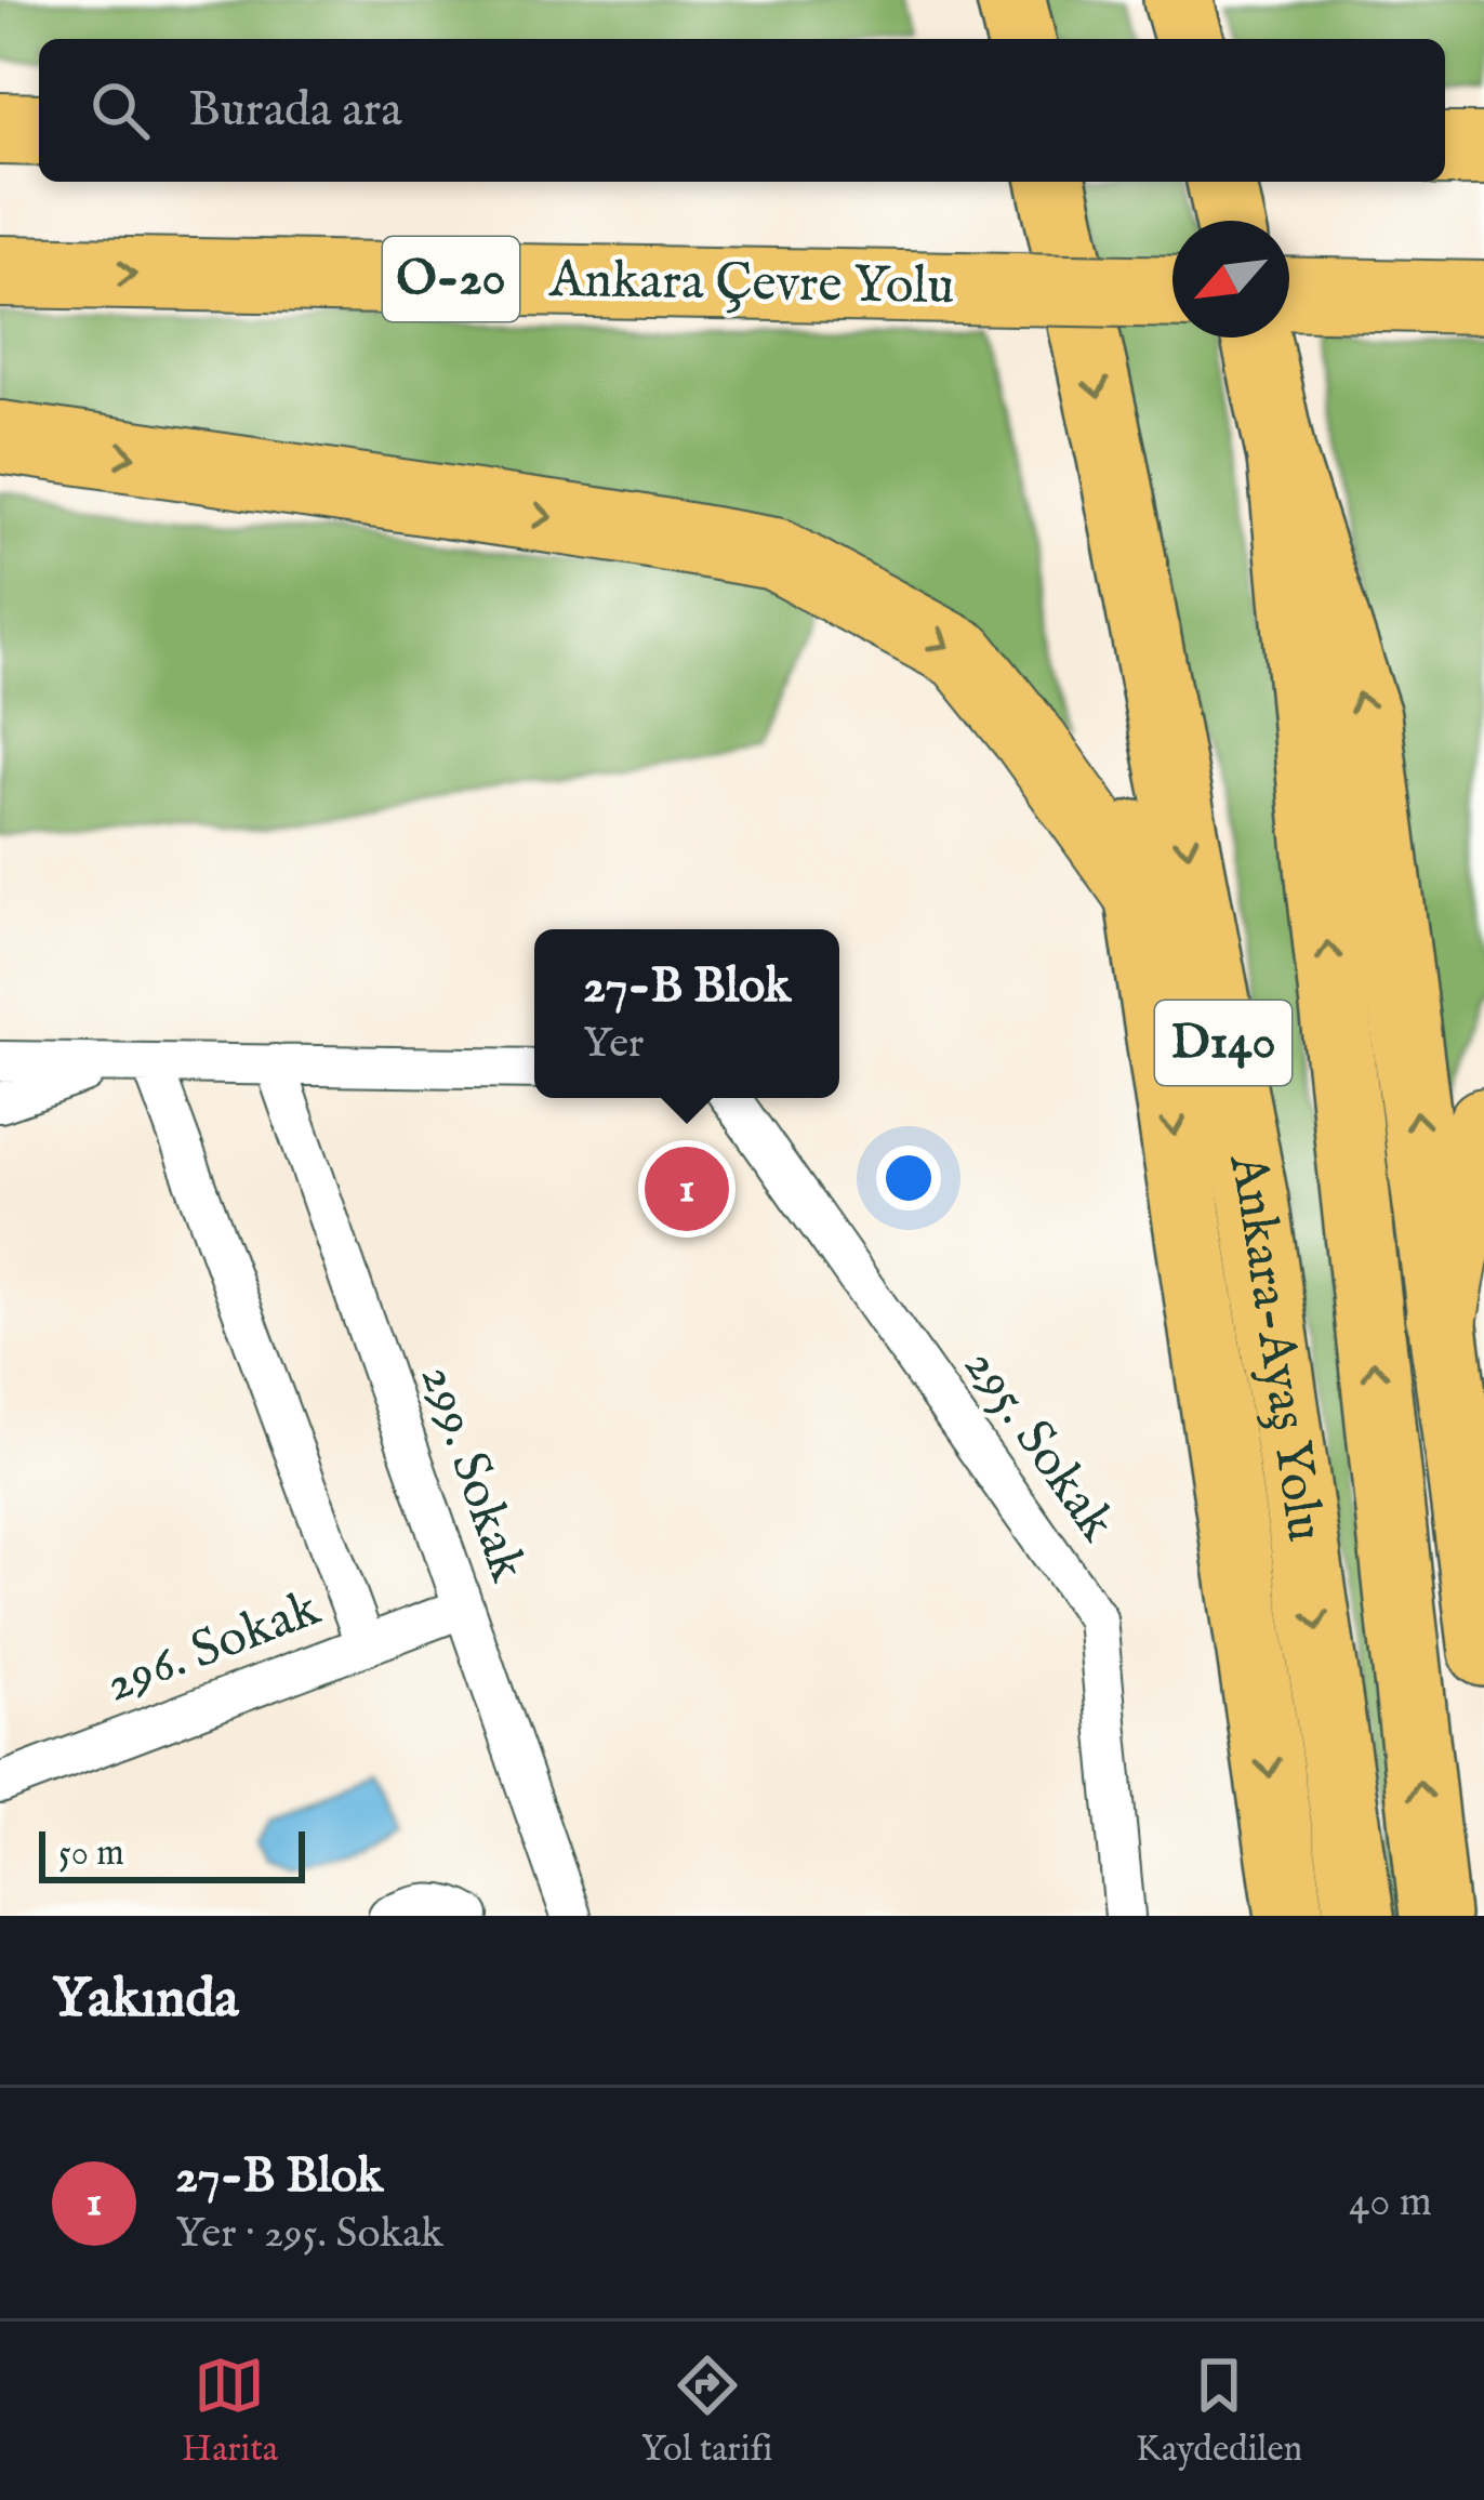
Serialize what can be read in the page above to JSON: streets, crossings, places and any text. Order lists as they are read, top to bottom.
{
  "streets": {
    "highway": [
      "O-20",
      "Ankara Çevre Yolu",
      "D140",
      "Ankara-Ayaş Yolu"
    ],
    "street": ["295. Sokak", "299. Sokak", "296. Sokak"]
  },
  "crossings": [
    ["D140", "Ankara-Ayaş Yolu"],
    ["299. Sokak", "296. Sokak"]
  ],
  "one_way": ["Ankara Çevre Yolu"],
  "scale_bar": "50 m",
  "north": "bottom left",
  "page": {
    "search": "Burada ara",
    "popup": ["27-B Blok", "Yer"],
    "pins": "1",
    "scale": "50 m",
    "heading": "Yakında",
    "list": [
      {
        "mark": "1",
        "name": "27-B Blok",
        "note": "Yer · 295. Sokak",
        "value": "40 m"
      }
    ],
    "nav": ["Harita", "Yol tarifi", "Kaydedilen"]
  }
}
